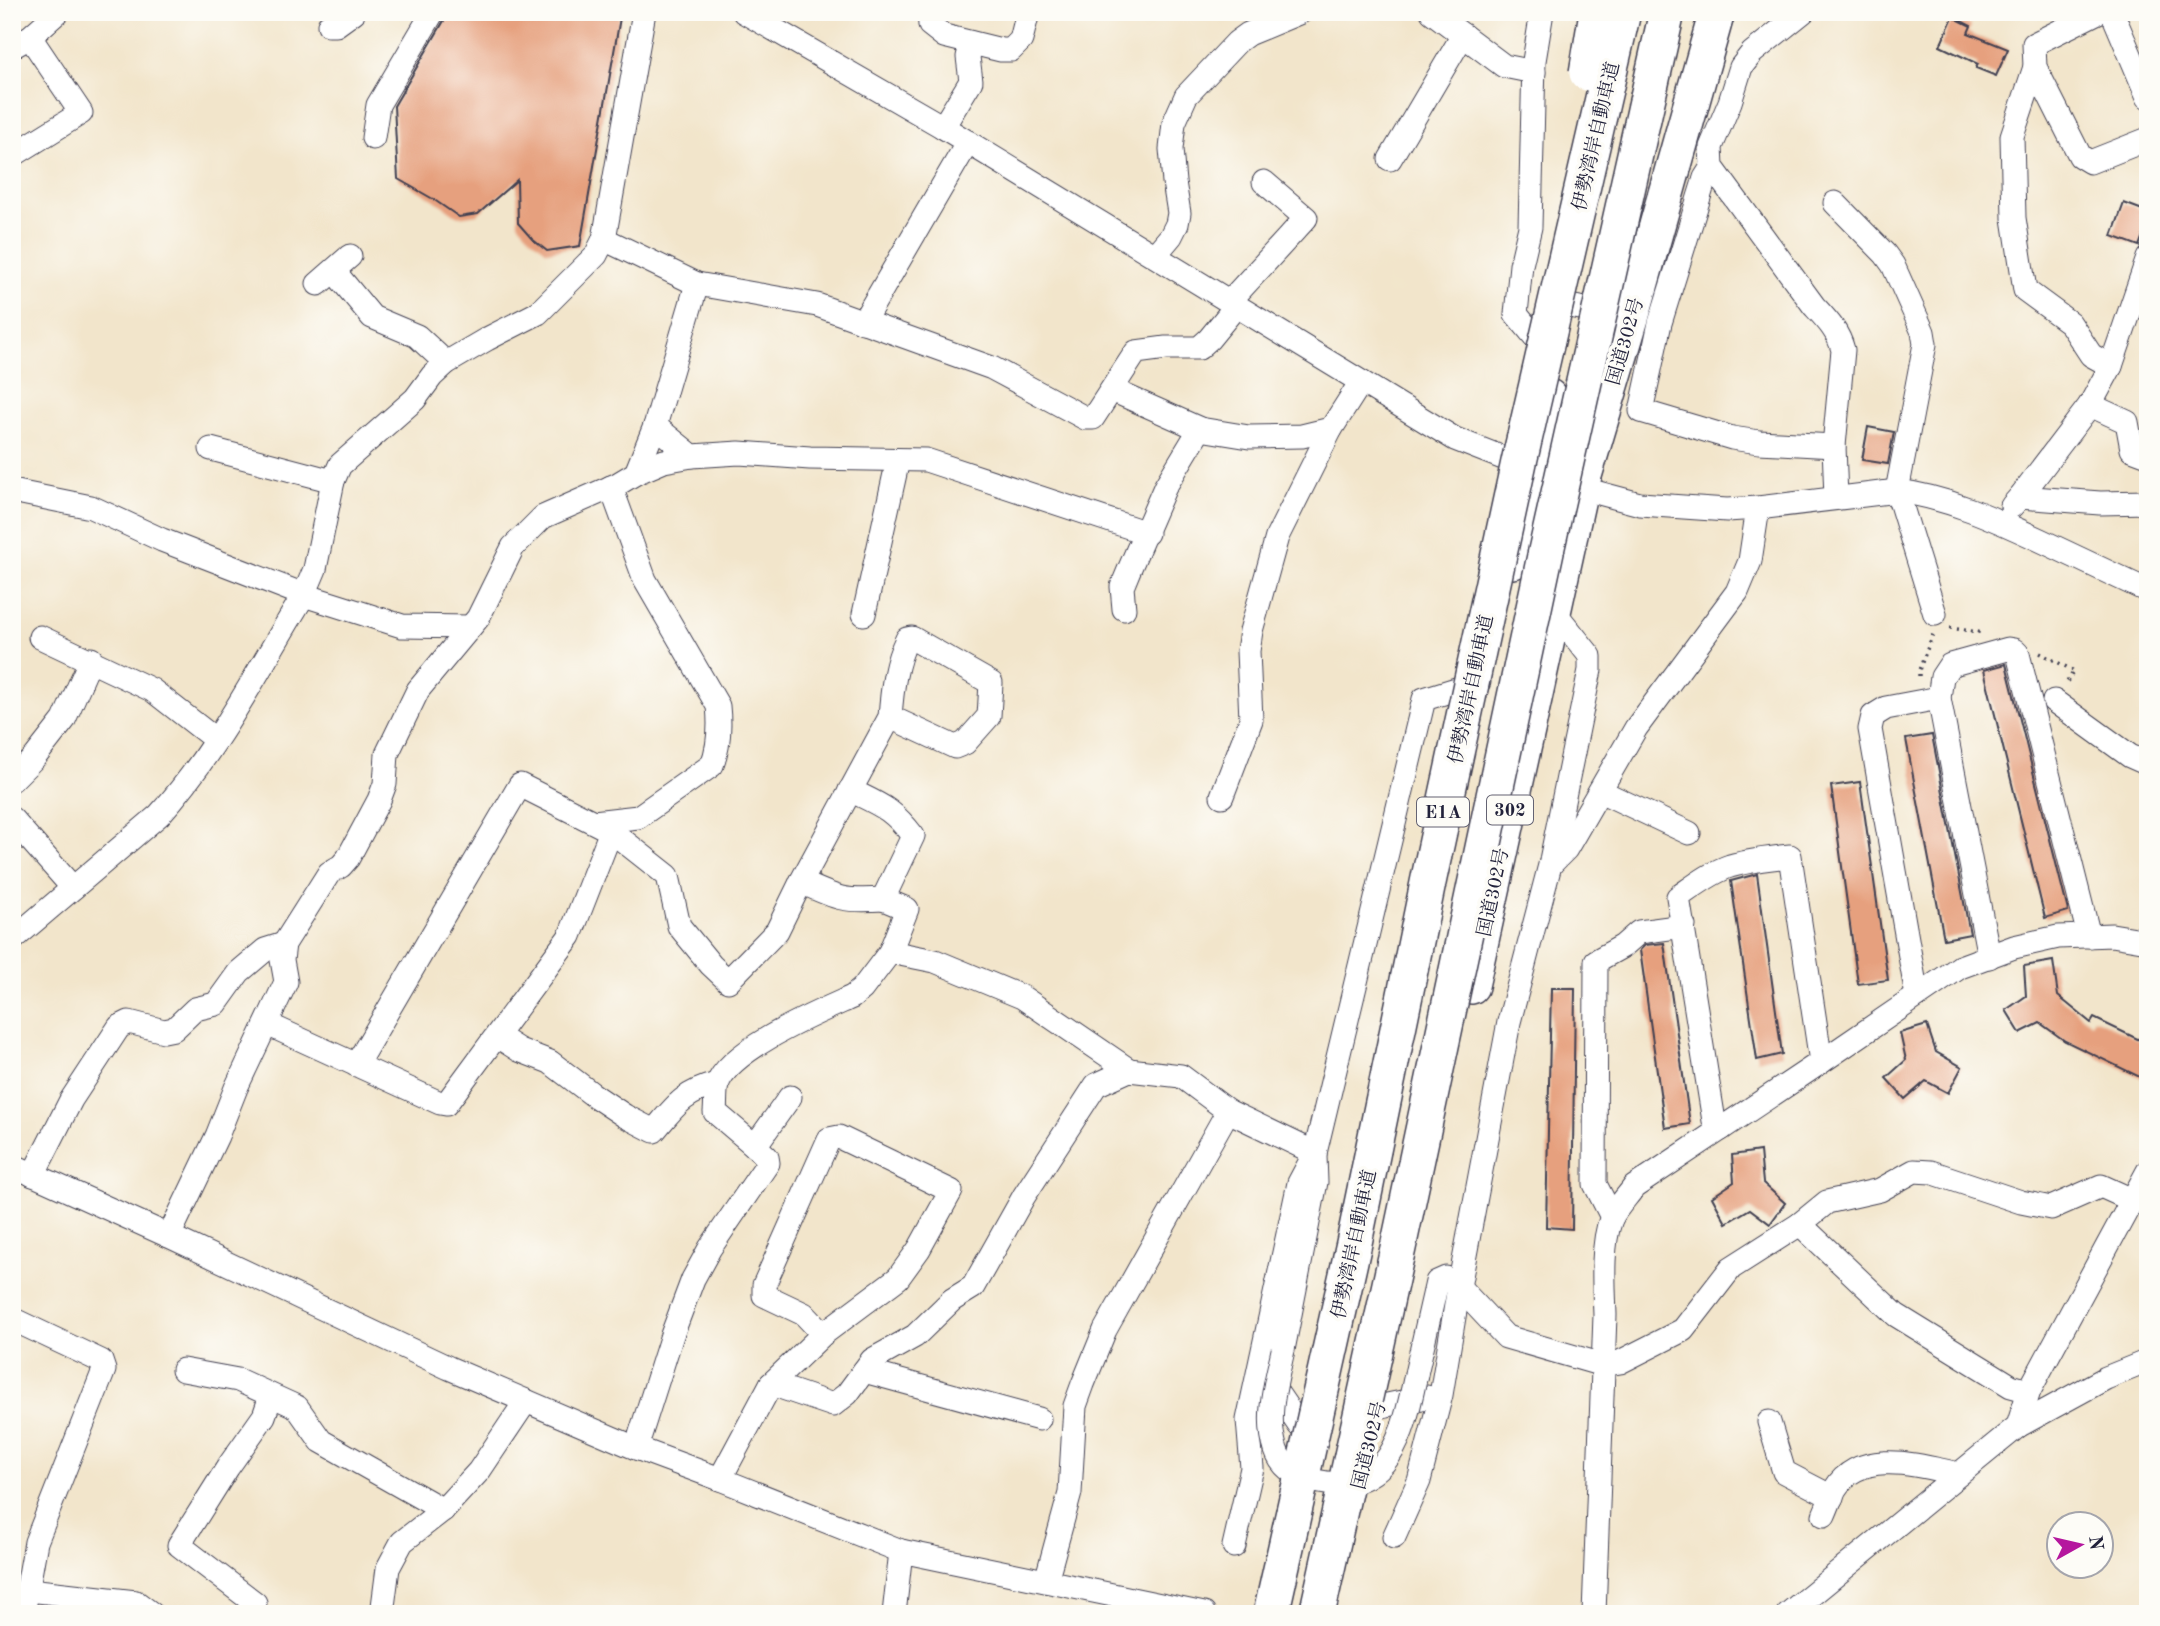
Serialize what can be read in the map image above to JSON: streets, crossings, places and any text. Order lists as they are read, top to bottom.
{
  "streets": {
    "highway": [
      "伊勢湾岸自動車道",
      "国道302号",
      "302",
      "E1A"
    ]
  },
  "north": "right"
}
